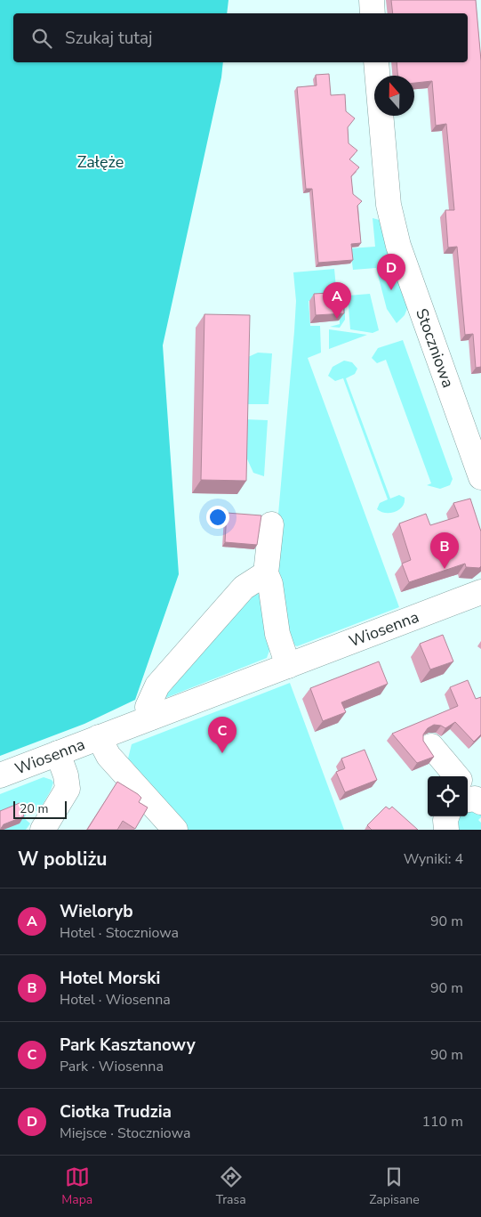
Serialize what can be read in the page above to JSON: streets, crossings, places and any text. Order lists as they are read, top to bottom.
{
  "streets": {
    "street": ["Stoczniowa", "Wiosenna"]
  },
  "parks": ["Załęże"],
  "scale_bar": "20 m",
  "north": "top",
  "page": {
    "search": "Szukaj tutaj",
    "pins": [
      "D",
      "A",
      "B",
      "C"
    ],
    "scale": "20 m",
    "heading": ["W pobliżu", "Wyniki: 4"],
    "list": [
      {
        "mark": "A",
        "name": "Wieloryb",
        "note": "Hotel · Stoczniowa",
        "value": "90 m"
      },
      {
        "mark": "B",
        "name": "Hotel Morski",
        "note": "Hotel · Wiosenna",
        "value": "90 m"
      },
      {
        "mark": "C",
        "name": "Park Kasztanowy",
        "note": "Park · Wiosenna",
        "value": "90 m"
      },
      {
        "mark": "D",
        "name": "Ciotka Trudzia",
        "note": "Miejsce · Stoczniowa",
        "value": "110 m"
      }
    ],
    "nav": ["Mapa", "Trasa", "Zapisane"]
  }
}
